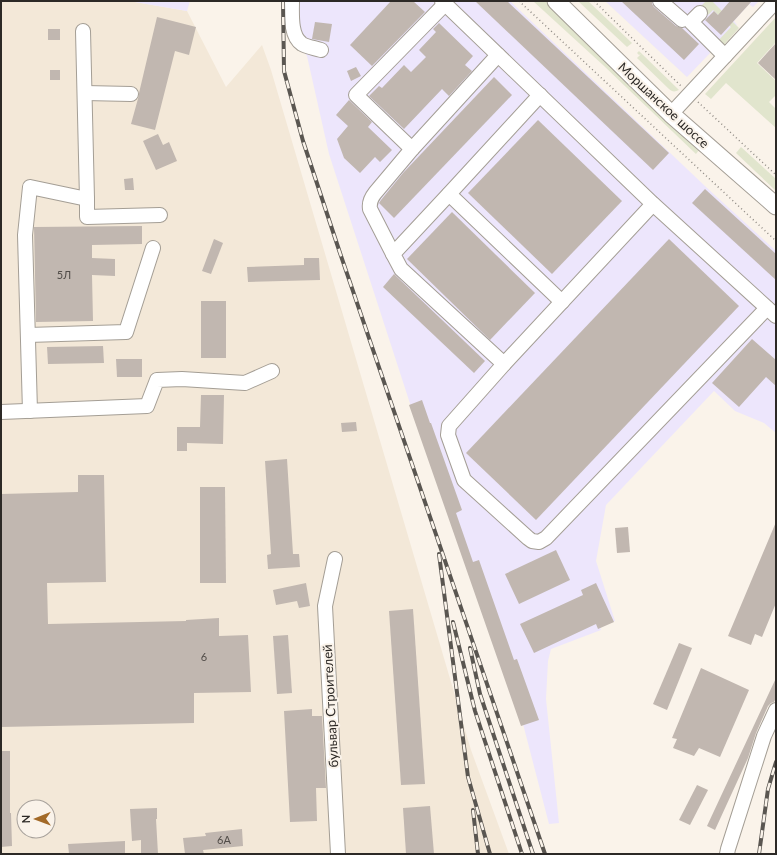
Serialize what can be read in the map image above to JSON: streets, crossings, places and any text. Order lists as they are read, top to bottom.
{
  "streets": {
    "main road": ["Моршанское шоссе"],
    "street": ["бульвар Строителей"]
  },
  "house_numbers": ["5Л", "6", "6А"],
  "north": "left"
}
